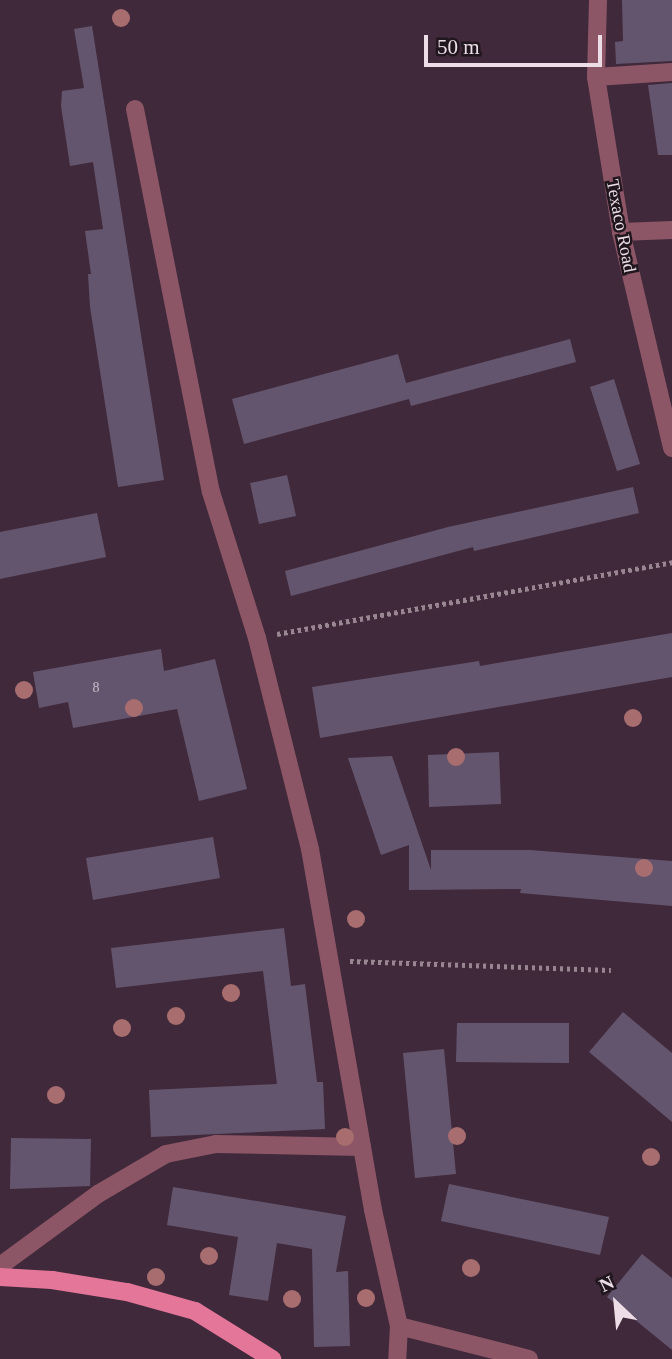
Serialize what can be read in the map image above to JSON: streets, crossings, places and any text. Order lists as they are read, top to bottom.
{
  "streets": {
    "street": ["Texaco Road"]
  },
  "house_numbers": ["8"],
  "scale_bar": "50 m",
  "north": "top left"
}
